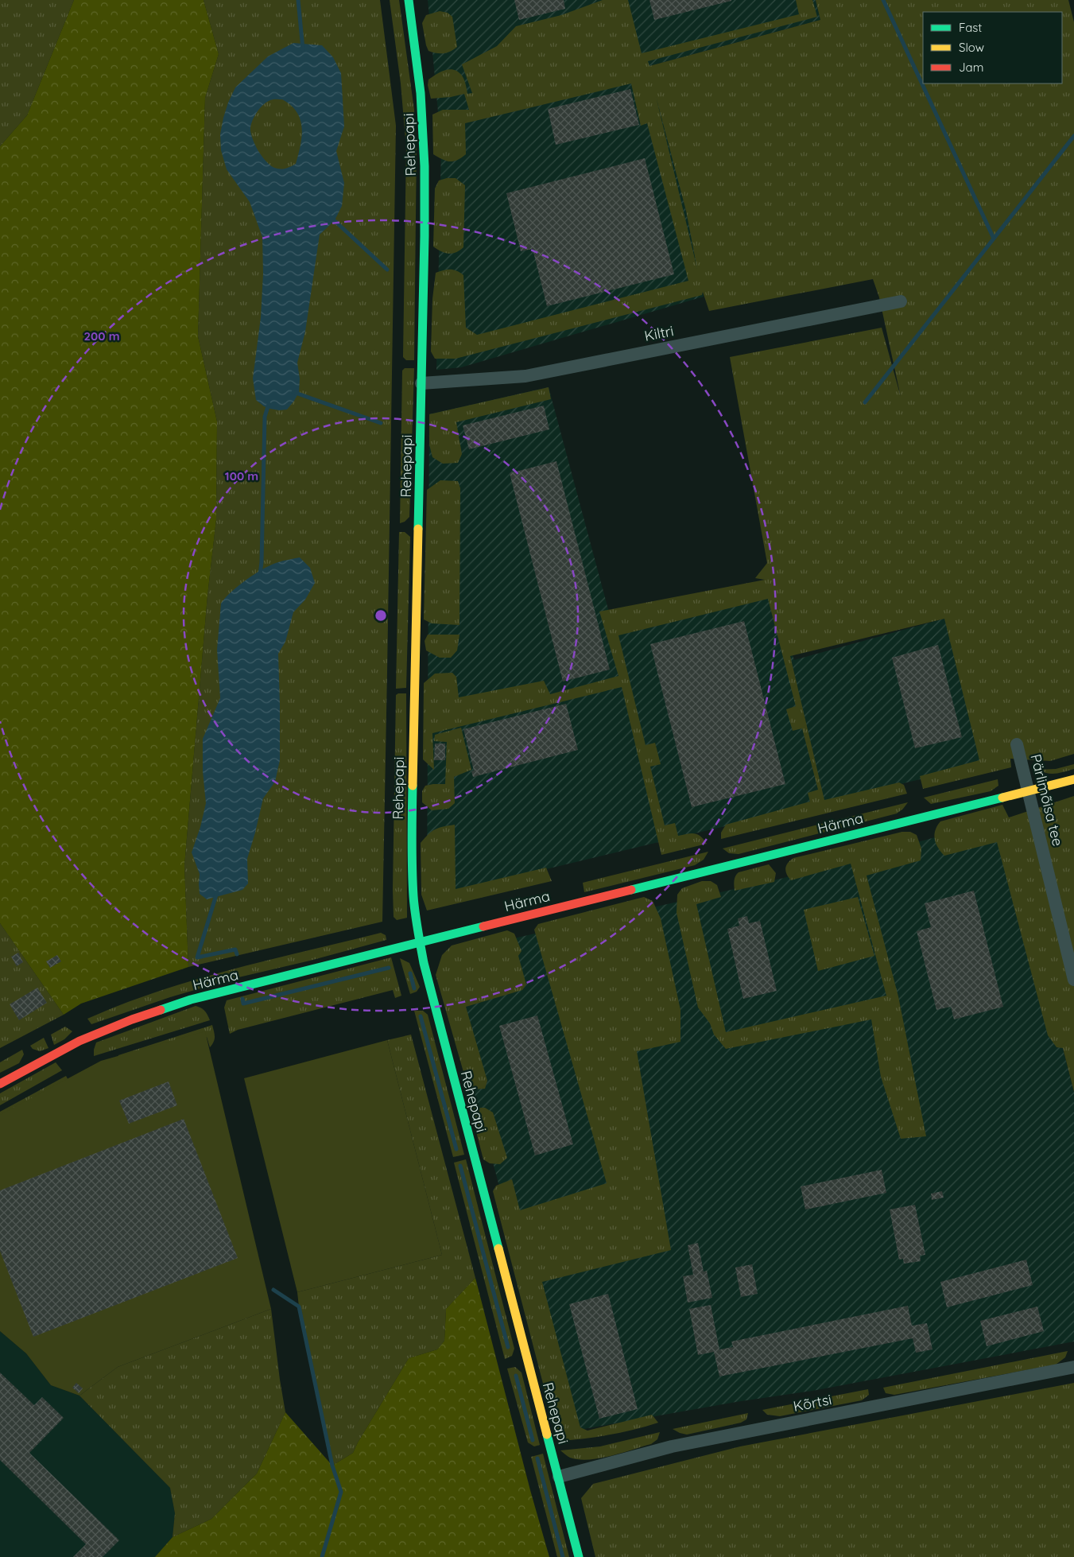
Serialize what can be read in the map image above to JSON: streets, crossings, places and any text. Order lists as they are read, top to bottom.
{
  "streets": {
    "street": [
      "Rehepapi",
      "Kiltri",
      "Pärlimõisa tee",
      "Härma",
      "Kõrtsi"
    ]
  },
  "crossings": [
    ["Rehepapi", "Kiltri"],
    ["Rehepapi", "Härma"],
    ["Rehepapi", "Kõrtsi"],
    ["Pärlimõisa tee", "Härma"]
  ],
  "legend": ["Fast", "Slow", "Jam"],
  "rings": ["200 m", "100 m"]
}
